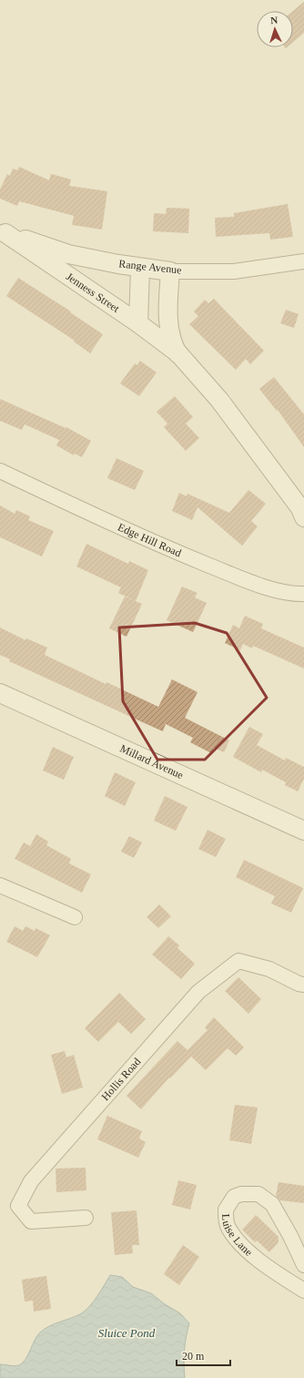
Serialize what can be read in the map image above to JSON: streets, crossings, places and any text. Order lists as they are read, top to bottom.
{
  "streets": {
    "street": [
      "Range Avenue",
      "Jenness Street",
      "Edge Hill Road",
      "Millard Avenue",
      "Hollis Road",
      "Luise Lane"
    ]
  },
  "crossings": [
    ["Range Avenue", "Jenness Street"]
  ],
  "water": ["Sluice Pond"],
  "scale_bar": "20 m",
  "north": "top"
}
